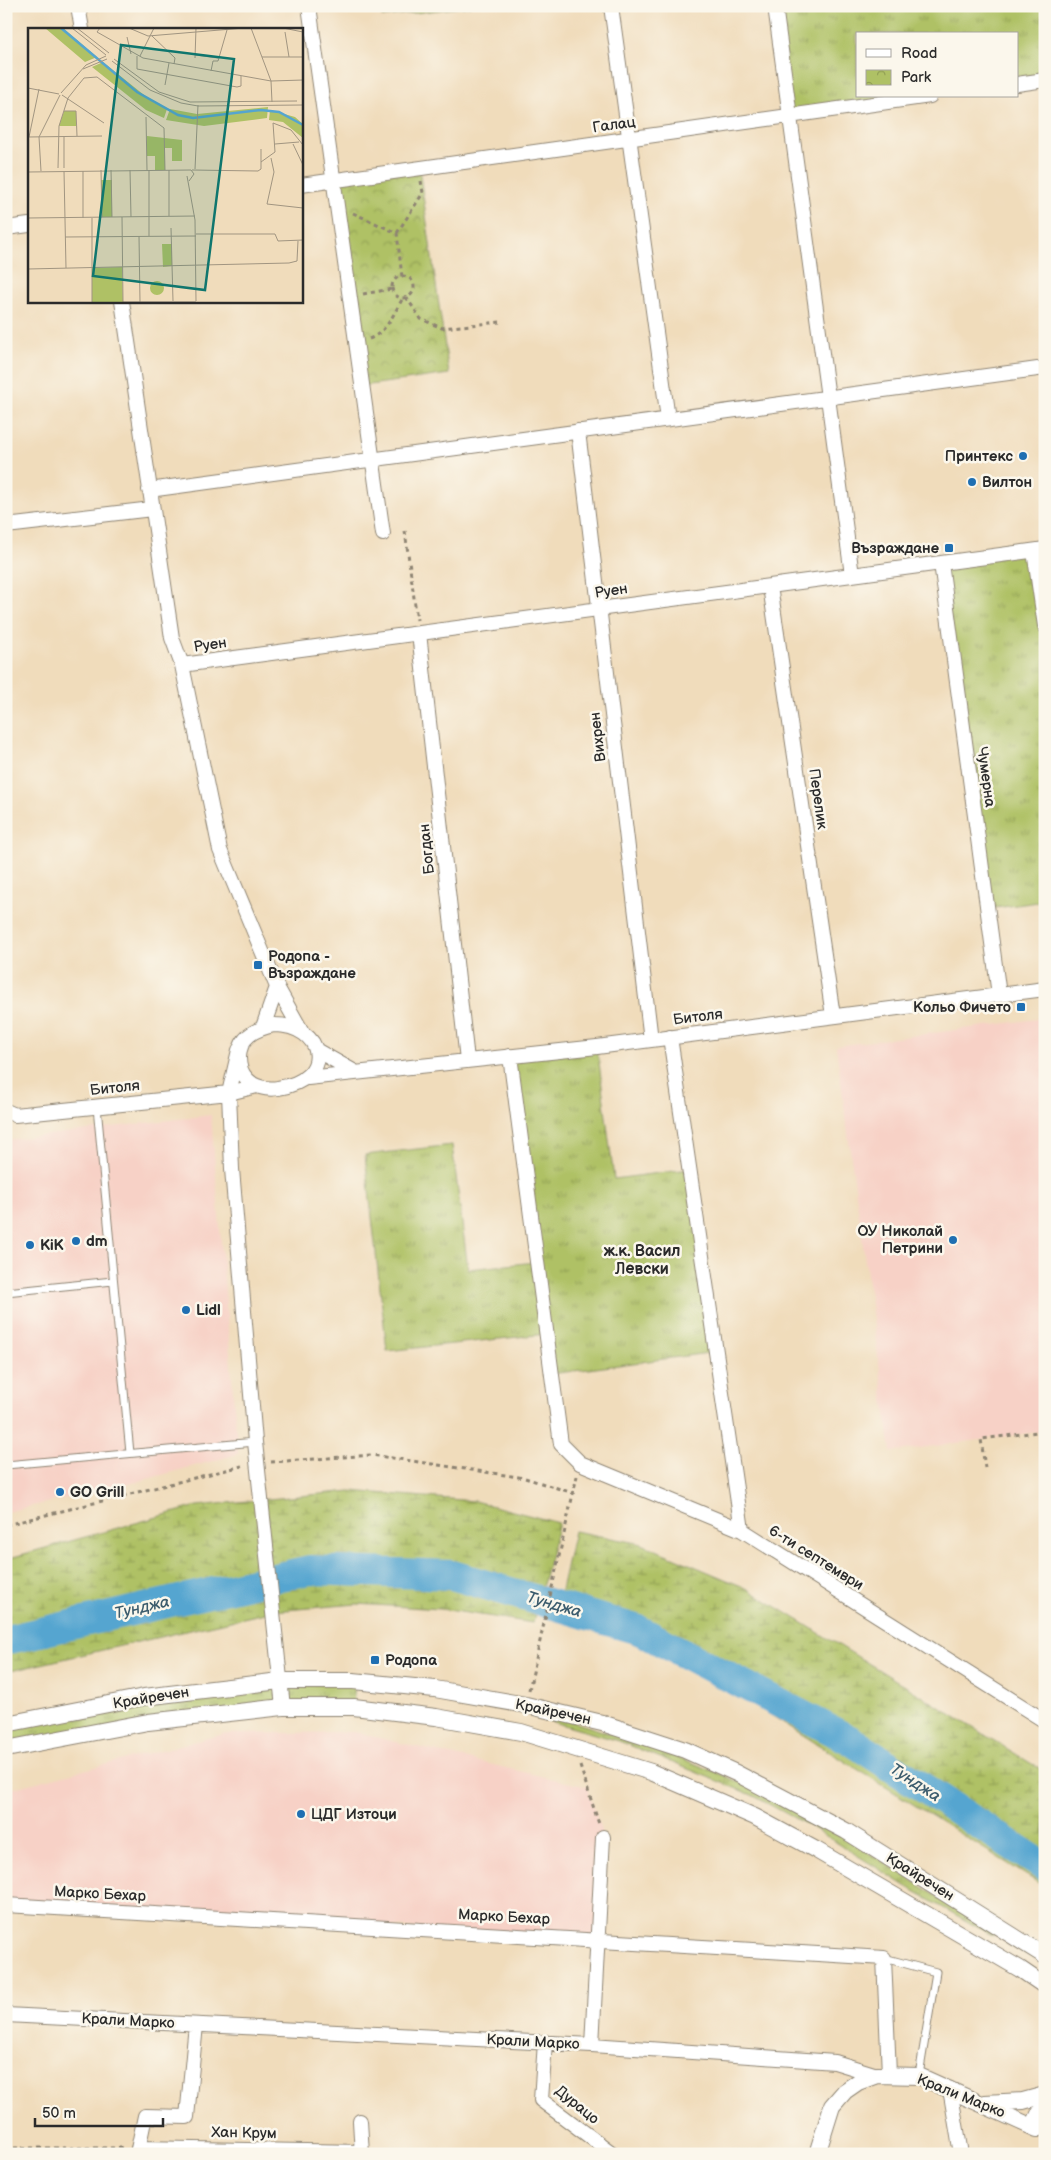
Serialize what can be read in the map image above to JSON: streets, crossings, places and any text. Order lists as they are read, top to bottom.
{
  "streets": {
    "street": [
      "Галац",
      "Руен",
      "Вихрен",
      "Чумерна",
      "Перелик",
      "Богдан",
      "Битоля",
      "6-ти септември",
      "Крайречен",
      "Марко Бехар",
      "Крали Марко",
      "Дурацо",
      "Хан Крум"
    ]
  },
  "crossings": [
    ["Руен", "Вихрен"],
    ["Руен", "Чумерна"],
    ["Руен", "Перелик"],
    ["Руен", "Богдан"],
    ["Вихрен", "Битоля"],
    ["Чумерна", "Битоля"],
    ["Перелик", "Битоля"],
    ["Богдан", "Битоля"],
    ["Битоля", "6-ти септември"],
    ["Крали Марко", "Дурацо"]
  ],
  "districts": ["ж.к. Васил Левски"],
  "water": ["Тунджа"],
  "places": {
    "other": [
      "Принтекс",
      "Вилтон",
      "ОУ Николай Петрини",
      "dm",
      "KiK",
      "Lidl",
      "GO Grill",
      "ЦДГ Изтоци"
    ],
    "transit": [
      "Възраждане",
      "Родопа - Възраждане",
      "Кольо Фичето",
      "Родопа"
    ]
  },
  "legend": ["Road", "Park"],
  "scale_bar": "50 m"
}
